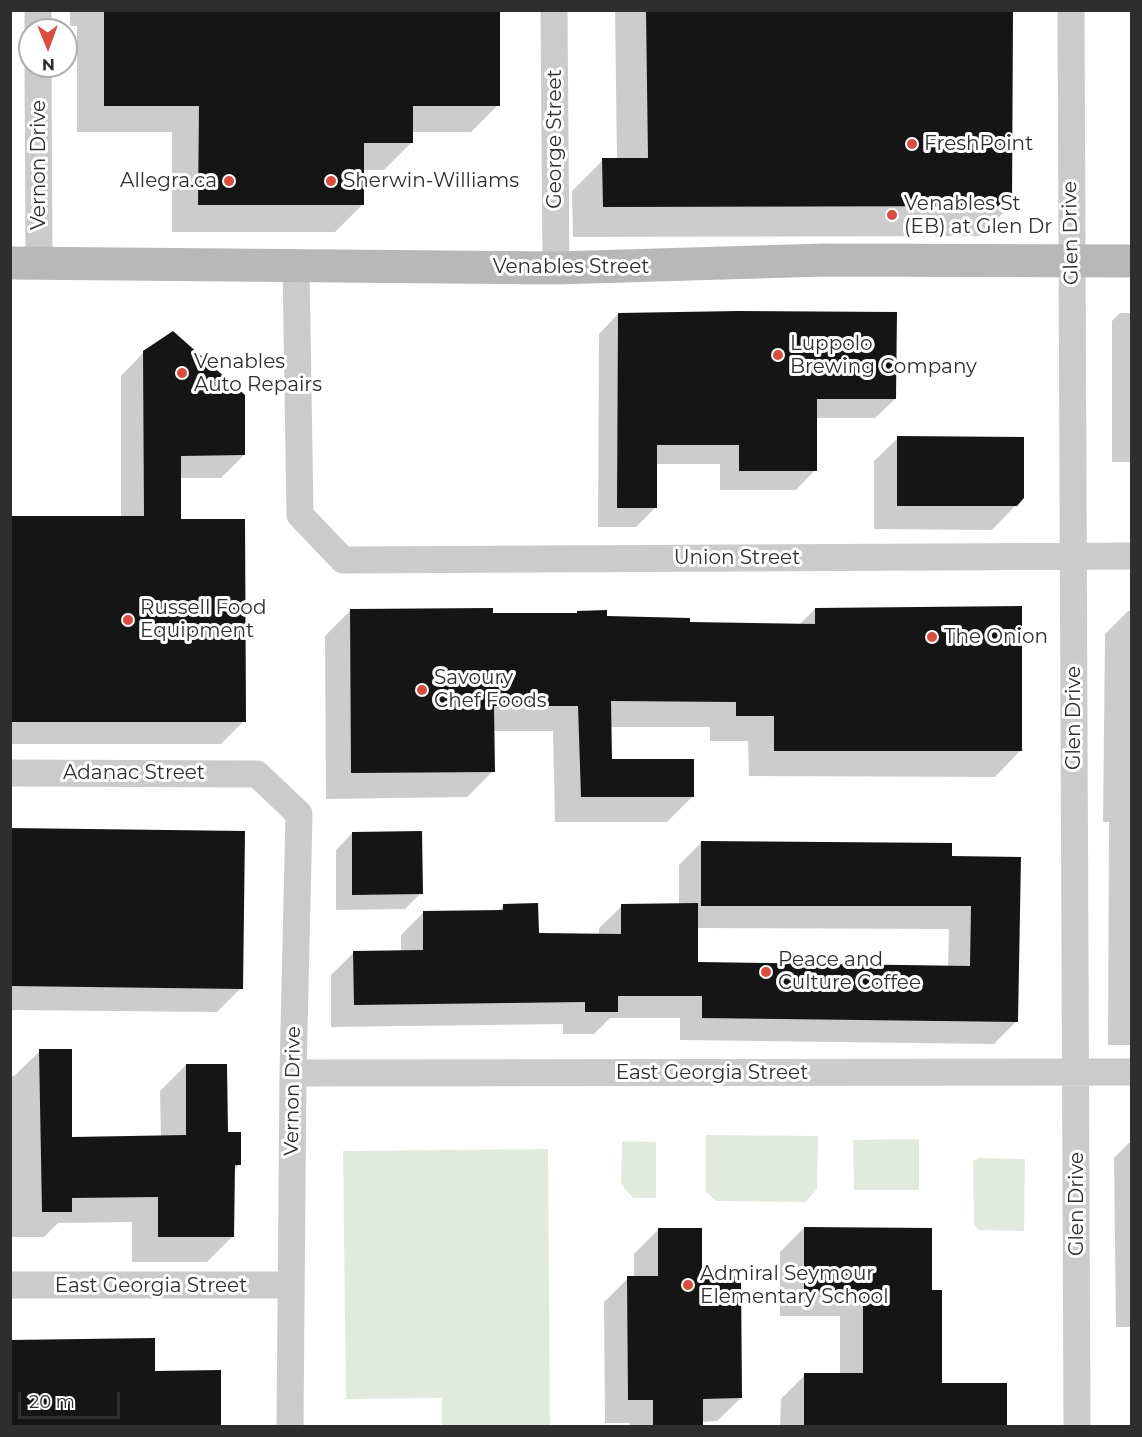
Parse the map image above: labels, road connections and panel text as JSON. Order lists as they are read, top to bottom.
{
  "streets": {
    "main road": ["Venables Street"],
    "street": [
      "George Street",
      "Vernon Drive",
      "Glen Drive",
      "Union Street",
      "Adanac Street",
      "East Georgia Street"
    ]
  },
  "crossings": [
    ["George Street", "Venables Street"],
    ["Vernon Drive", "Venables Street"],
    ["Vernon Drive", "Adanac Street"],
    ["Vernon Drive", "East Georgia Street"],
    ["Glen Drive", "Venables Street"],
    ["Glen Drive", "Union Street"],
    ["Glen Drive", "East Georgia Street"],
    ["Venables Street", "Union Street"]
  ],
  "places": [
    "FreshPoint",
    "Allegra.ca",
    "Sherwin-Williams",
    "Venables St (EB) at Glen Dr",
    "Luppolo Brewing Company",
    "Venables Auto Repairs",
    "Russell Food Equipment",
    "The Onion",
    "Savoury Chef Foods",
    "Peace and Culture Coffee",
    "Admiral Seymour Elementary School"
  ],
  "scale_bar": "20 m",
  "north": "bottom"
}
